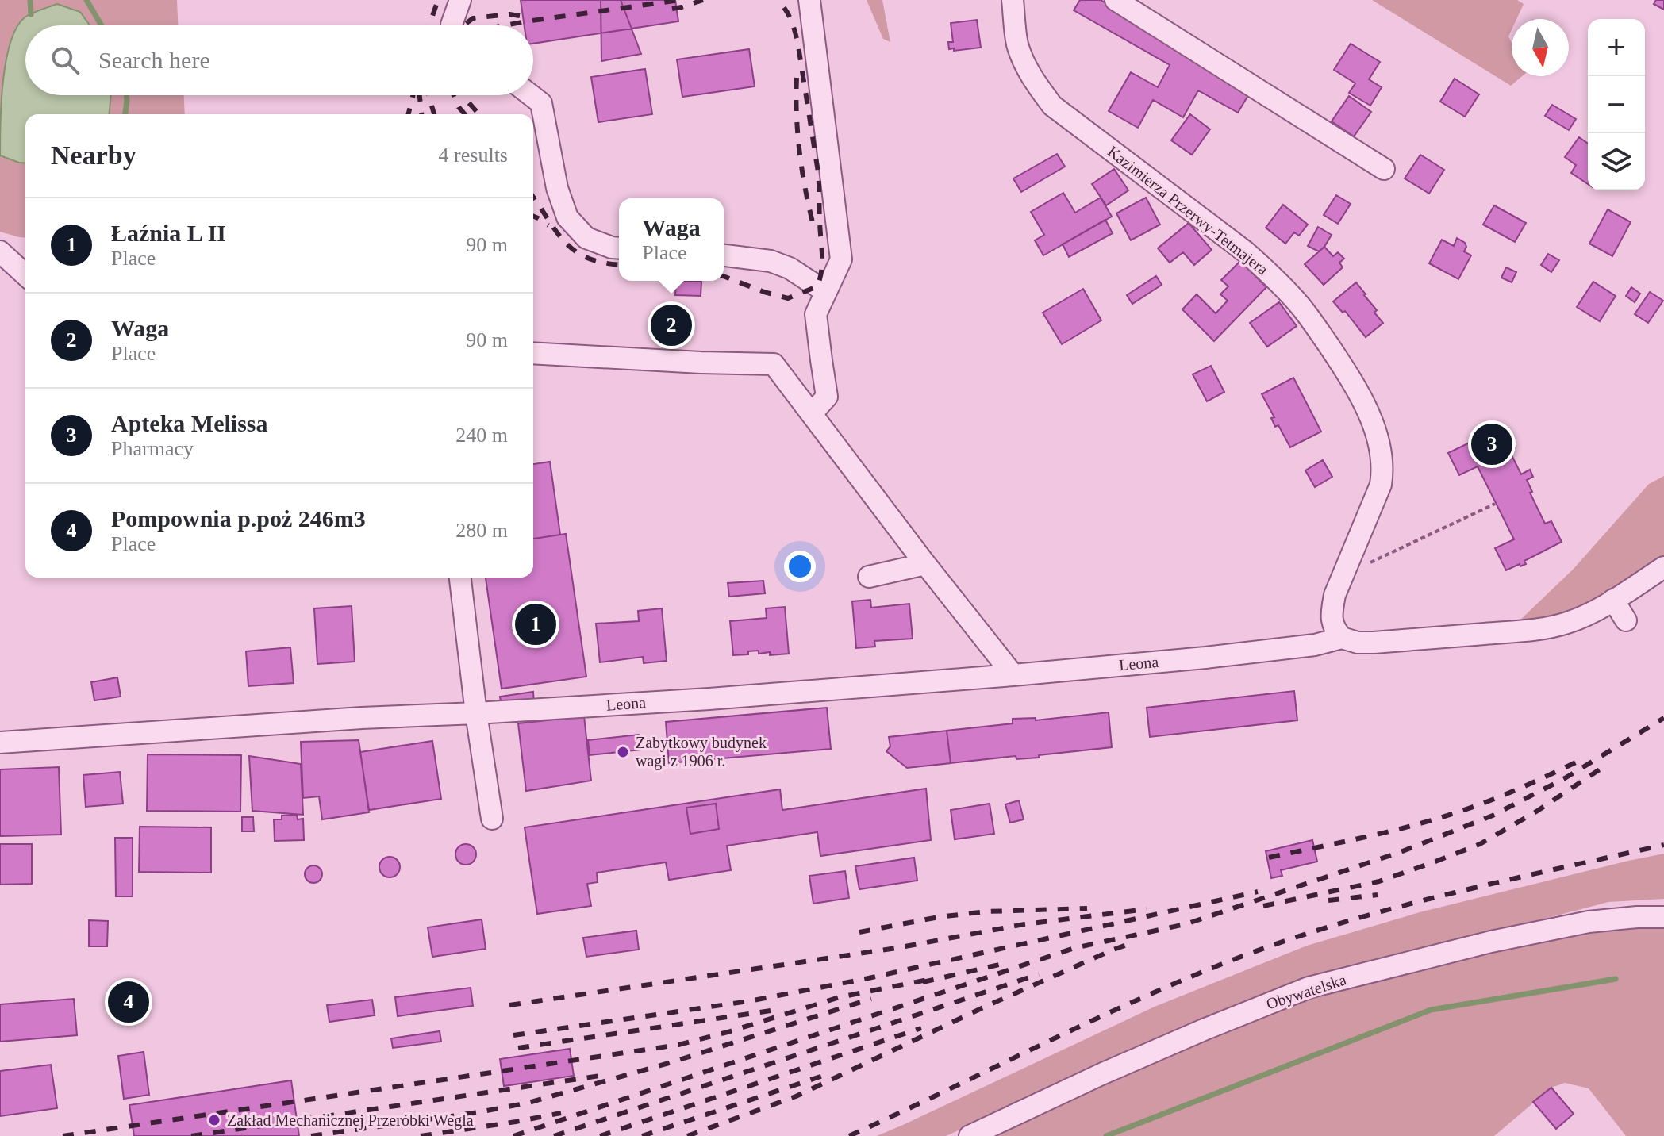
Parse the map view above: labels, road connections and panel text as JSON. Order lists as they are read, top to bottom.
{
  "streets": {
    "street": ["Kazimierza Przerwy-Tetmajera", "Leona", "Obywatelska"]
  },
  "crossings": [
    ["Kazimierza Przerwy-Tetmajera", "Leona"]
  ],
  "places": ["Zabytkowy budynek wagi z 1906 r.", "Zakład Mechanicznej Przeróbki Wegla"],
  "north": "bottom",
  "page": {
    "map_buttons": ["+", "−"],
    "search": "Search here",
    "heading": ["Nearby", "4 results"],
    "list": [
      {
        "mark": "1",
        "name": "Łaźnia L II",
        "note": "Place",
        "value": "90 m"
      },
      {
        "mark": "2",
        "name": "Waga",
        "note": "Place",
        "value": "90 m"
      },
      {
        "mark": "3",
        "name": "Apteka Melissa",
        "note": "Pharmacy",
        "value": "240 m"
      },
      {
        "mark": "4",
        "name": "Pompownia p.poż 246m3",
        "note": "Place",
        "value": "280 m"
      }
    ],
    "popup": ["Waga", "Place"],
    "pins": [
      "2",
      "3",
      "1",
      "4"
    ]
  }
}
